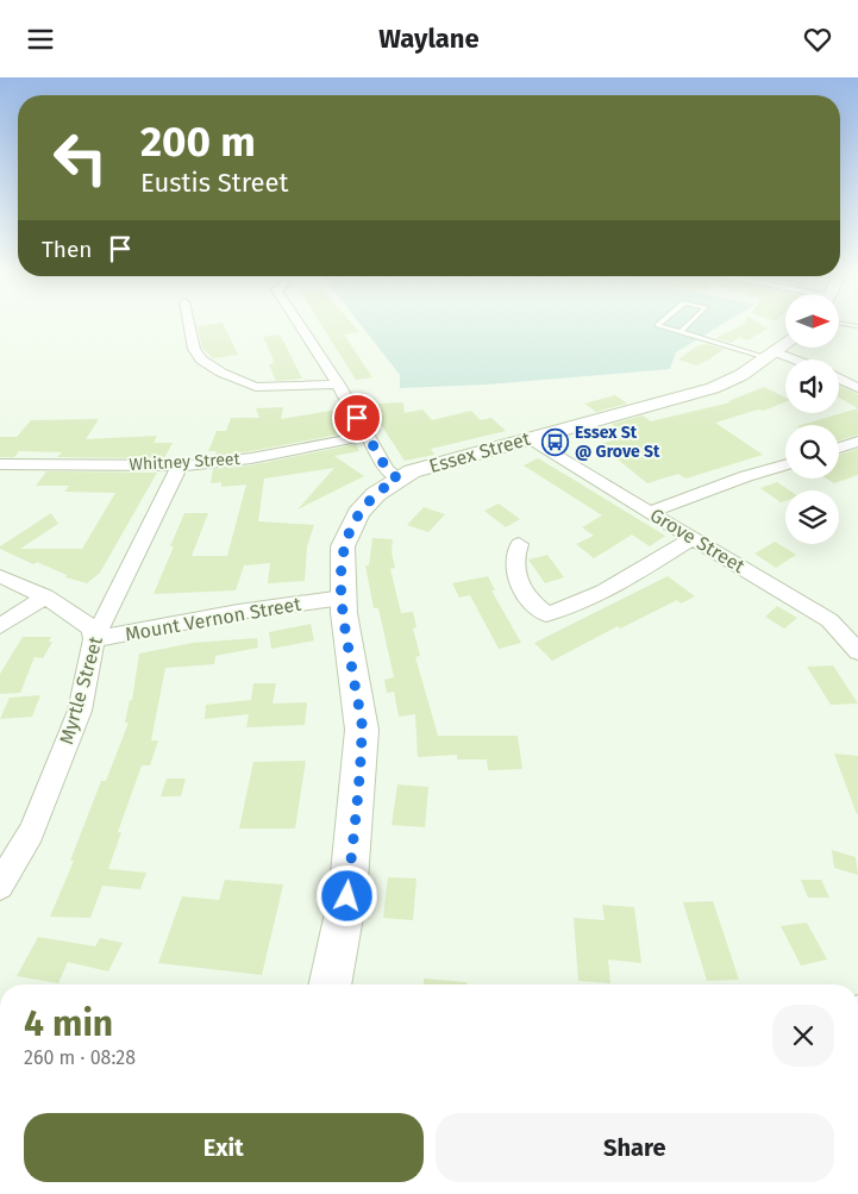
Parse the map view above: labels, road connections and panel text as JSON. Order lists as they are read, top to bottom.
{
  "streets": {
    "main road": ["Essex Street"],
    "street": [
      "Whitney Street",
      "Grove Street",
      "Mount Vernon Street",
      "Myrtle Street"
    ]
  },
  "crossings": [
    ["Essex Street", "Grove Street"],
    ["Essex Street", "Mount Vernon Street"],
    ["Whitney Street", "Myrtle Street"],
    ["Mount Vernon Street", "Myrtle Street"]
  ],
  "places": {
    "bus stop": ["Essex St @ Grove St"]
  },
  "north": "right",
  "page": {
    "header": "Waylane",
    "turn": ["200 m", "Eustis Street"],
    "then": "Then",
    "heading": ["4 min", "260 m · 08:28"],
    "buttons": ["Exit", "Share"]
  }
}
